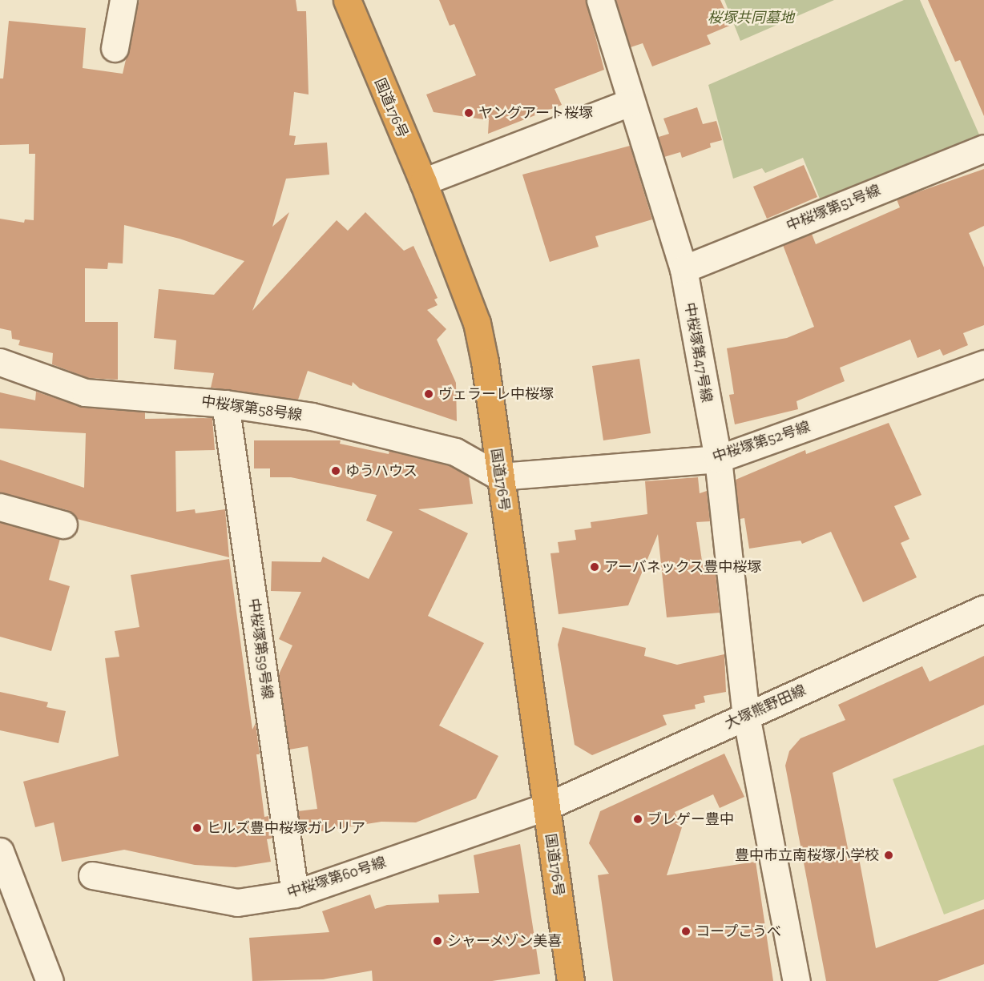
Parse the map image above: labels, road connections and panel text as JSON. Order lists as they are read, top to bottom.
{
  "streets": {
    "highway": ["国道176号"],
    "street": [
      "中桜塚第51号線",
      "中桜塚第47号線",
      "中桜塚第58号線",
      "中桜塚第52号線",
      "中桜塚第59号線",
      "大塚熊野田線",
      "中桜塚第60号線"
    ]
  },
  "crossings": [
    ["国道176号", "中桜塚第58号線"],
    ["国道176号", "中桜塚第52号線"],
    ["国道176号", "大塚熊野田線"],
    ["国道176号", "中桜塚第60号線"],
    ["中桜塚第51号線", "中桜塚第47号線"],
    ["中桜塚第47号線", "中桜塚第52号線"],
    ["中桜塚第47号線", "大塚熊野田線"],
    ["中桜塚第58号線", "中桜塚第52号線"],
    ["中桜塚第58号線", "中桜塚第59号線"],
    ["中桜塚第59号線", "中桜塚第60号線"],
    ["大塚熊野田線", "中桜塚第60号線"]
  ],
  "parks": ["桜塚共同墓地"],
  "places": [
    "ヤングアート桜塚",
    "ヴェラーレ中桜塚",
    "ゆうハウス",
    "アーバネックス豊中桜塚",
    "ブレゲー豊中",
    "ヒルズ豊中桜塚ガレリア",
    "豊中市立南桜塚小学校",
    "コープこうべ",
    "シャーメゾン美喜"
  ]
}
